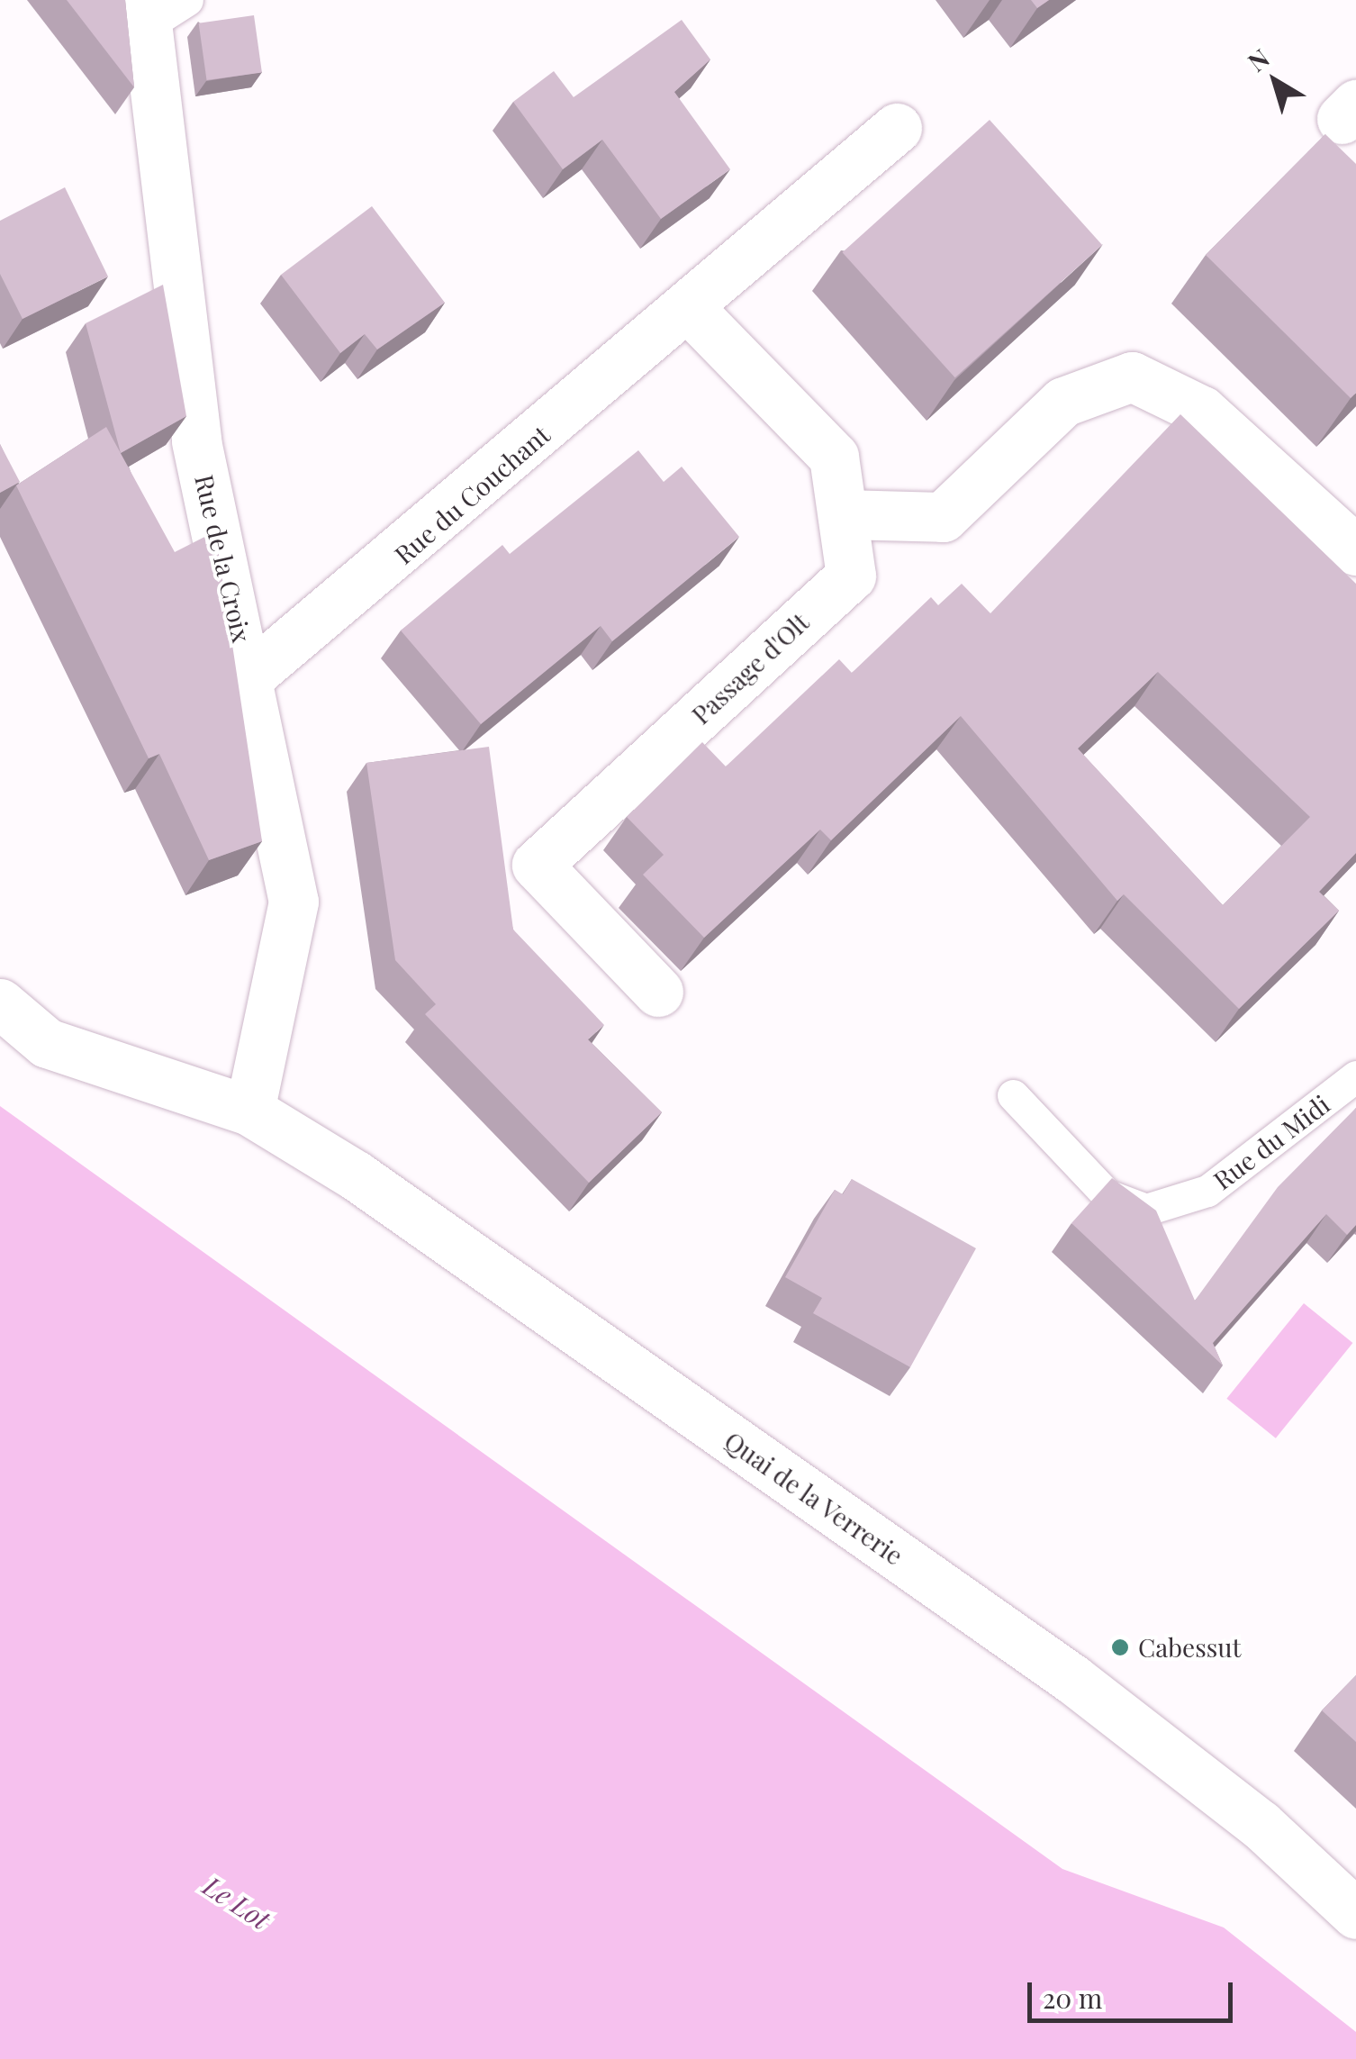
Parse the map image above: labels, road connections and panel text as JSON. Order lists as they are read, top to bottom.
{
  "streets": {
    "street": [
      "Rue du Couchant",
      "Rue de la Croix",
      "Passage d'Olt",
      "Quai de la Verrerie"
    ],
    "lane": ["Rue du Midi"]
  },
  "crossings": [
    ["Rue du Couchant", "Rue de la Croix"],
    ["Rue de la Croix", "Quai de la Verrerie"]
  ],
  "water": ["Le Lot"],
  "places": ["Cabessut"],
  "scale_bar": "20 m",
  "north": "top left"
}
